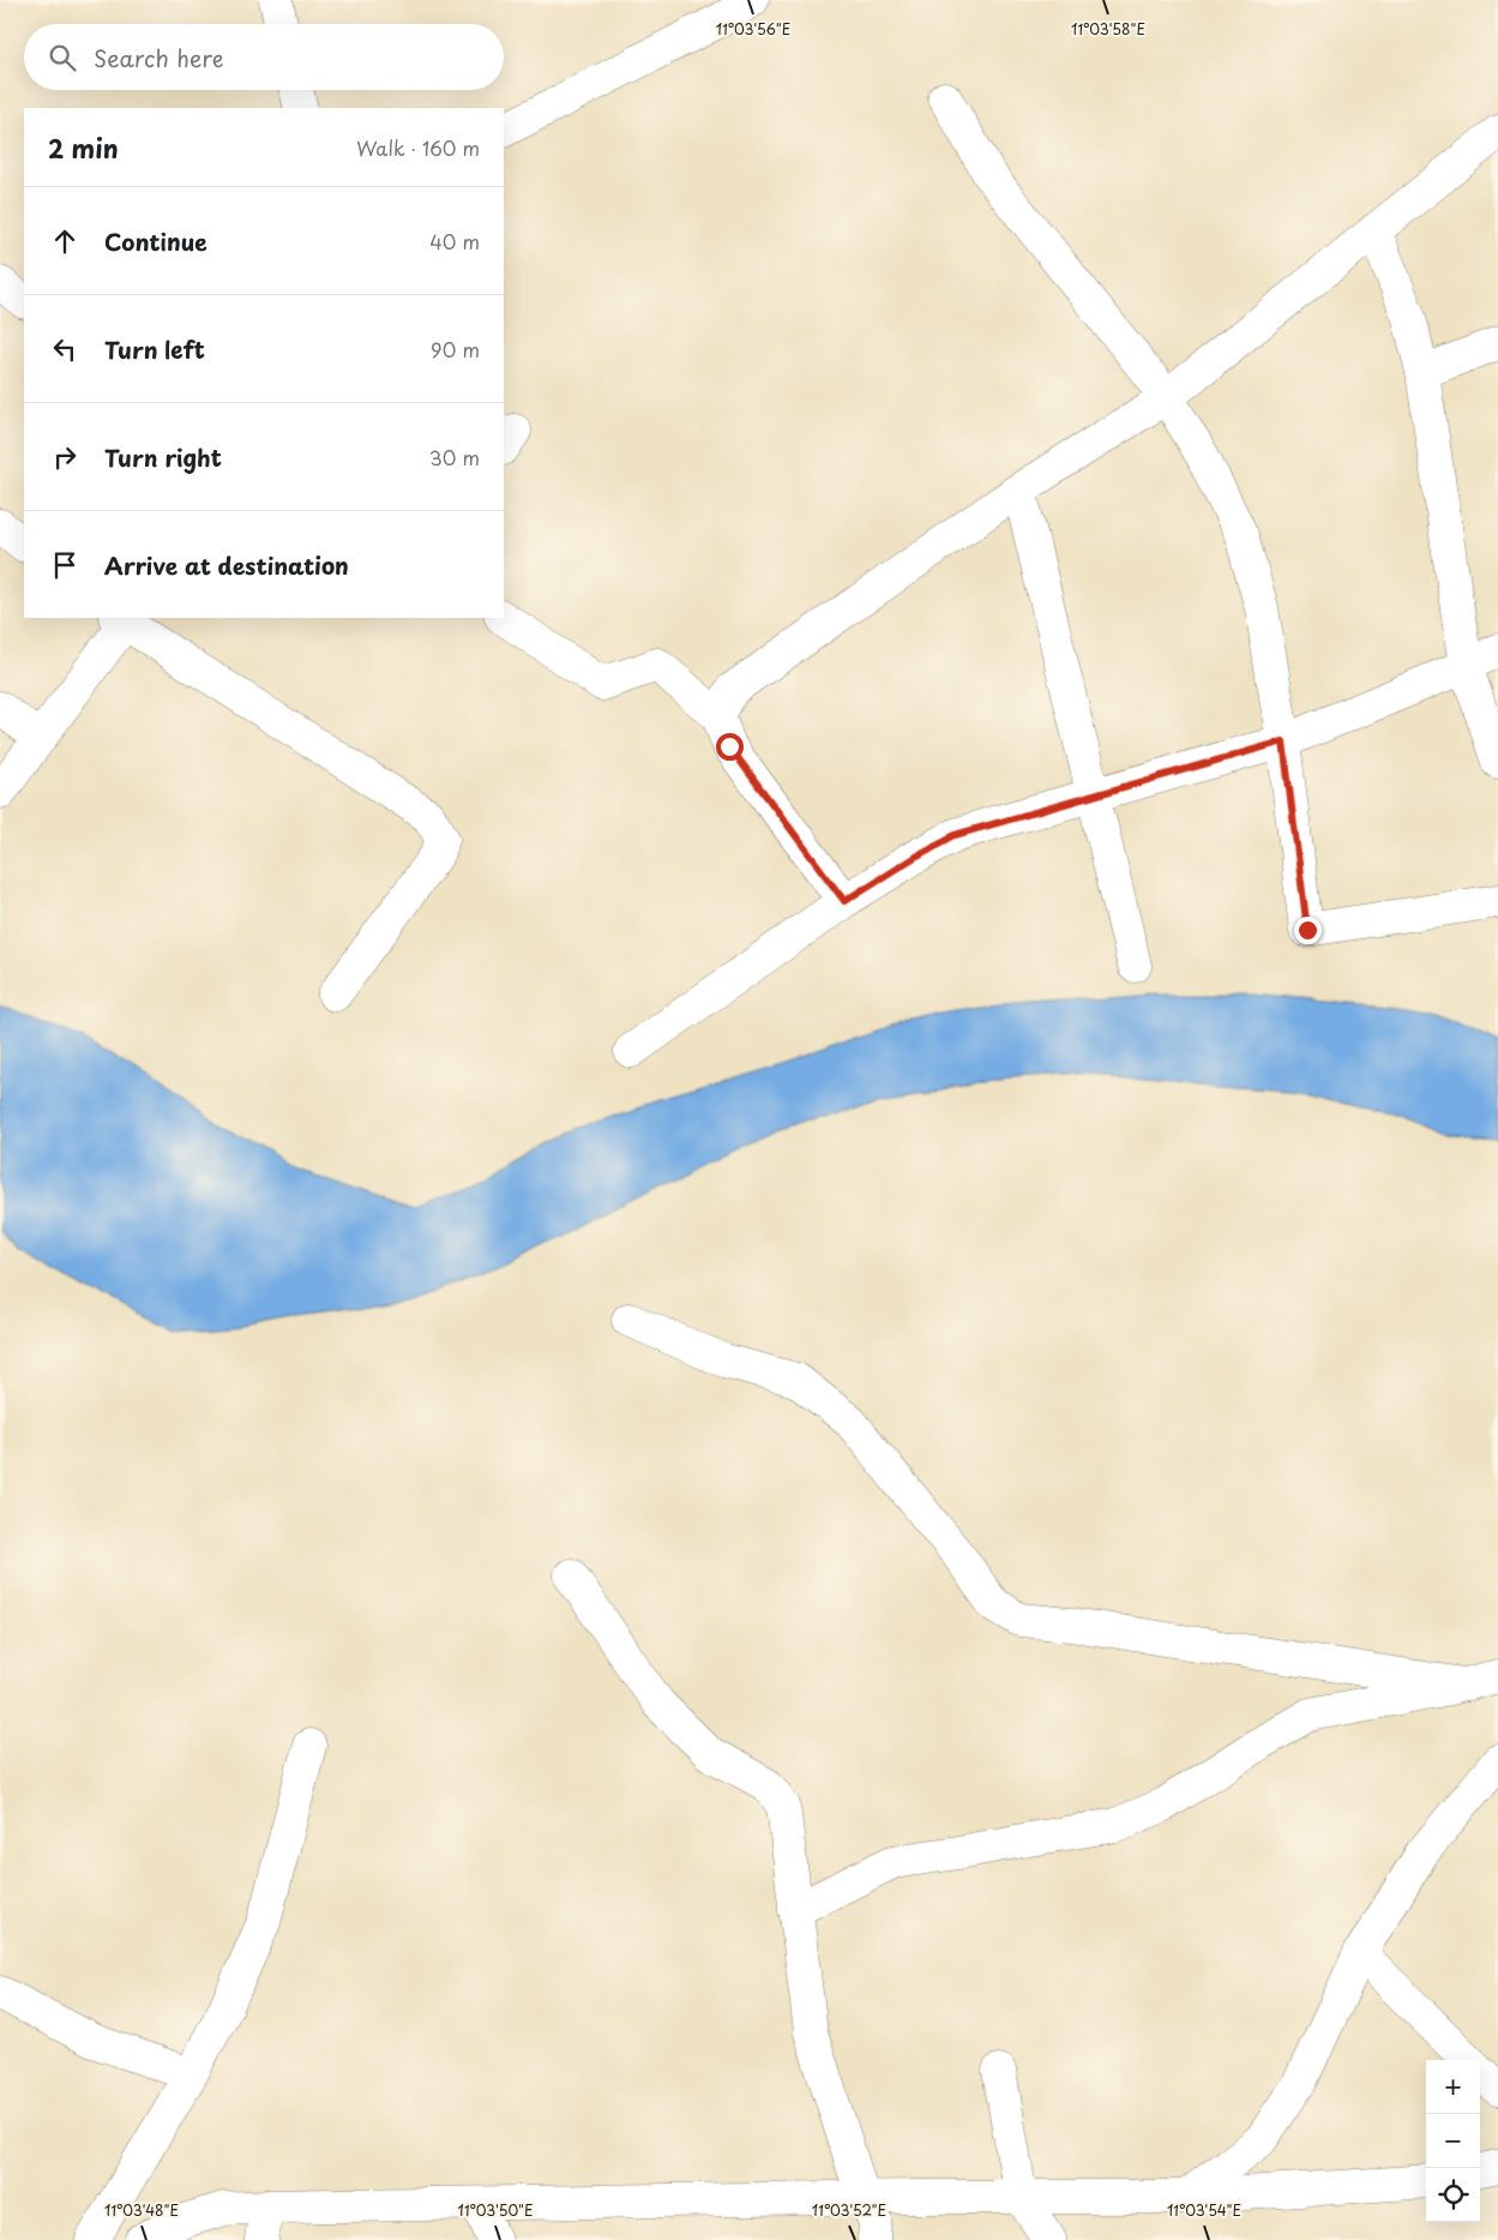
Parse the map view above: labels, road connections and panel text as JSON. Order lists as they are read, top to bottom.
{
  "page": {
    "search": "Search here",
    "heading": ["2 min", "Walk · 160 m"],
    "list": [
      ["Continue", "40 m"],
      ["Turn left", "90 m"],
      ["Turn right", "30 m"],
      "Arrive at destination"
    ],
    "map_buttons": ["+", "−"]
  },
  "coordinates": [
    "11°03'56\"E",
    "11°03'58\"E",
    "11°03'48\"E",
    "11°03'50\"E",
    "11°03'52\"E",
    "11°03'54\"E"
  ]
}
